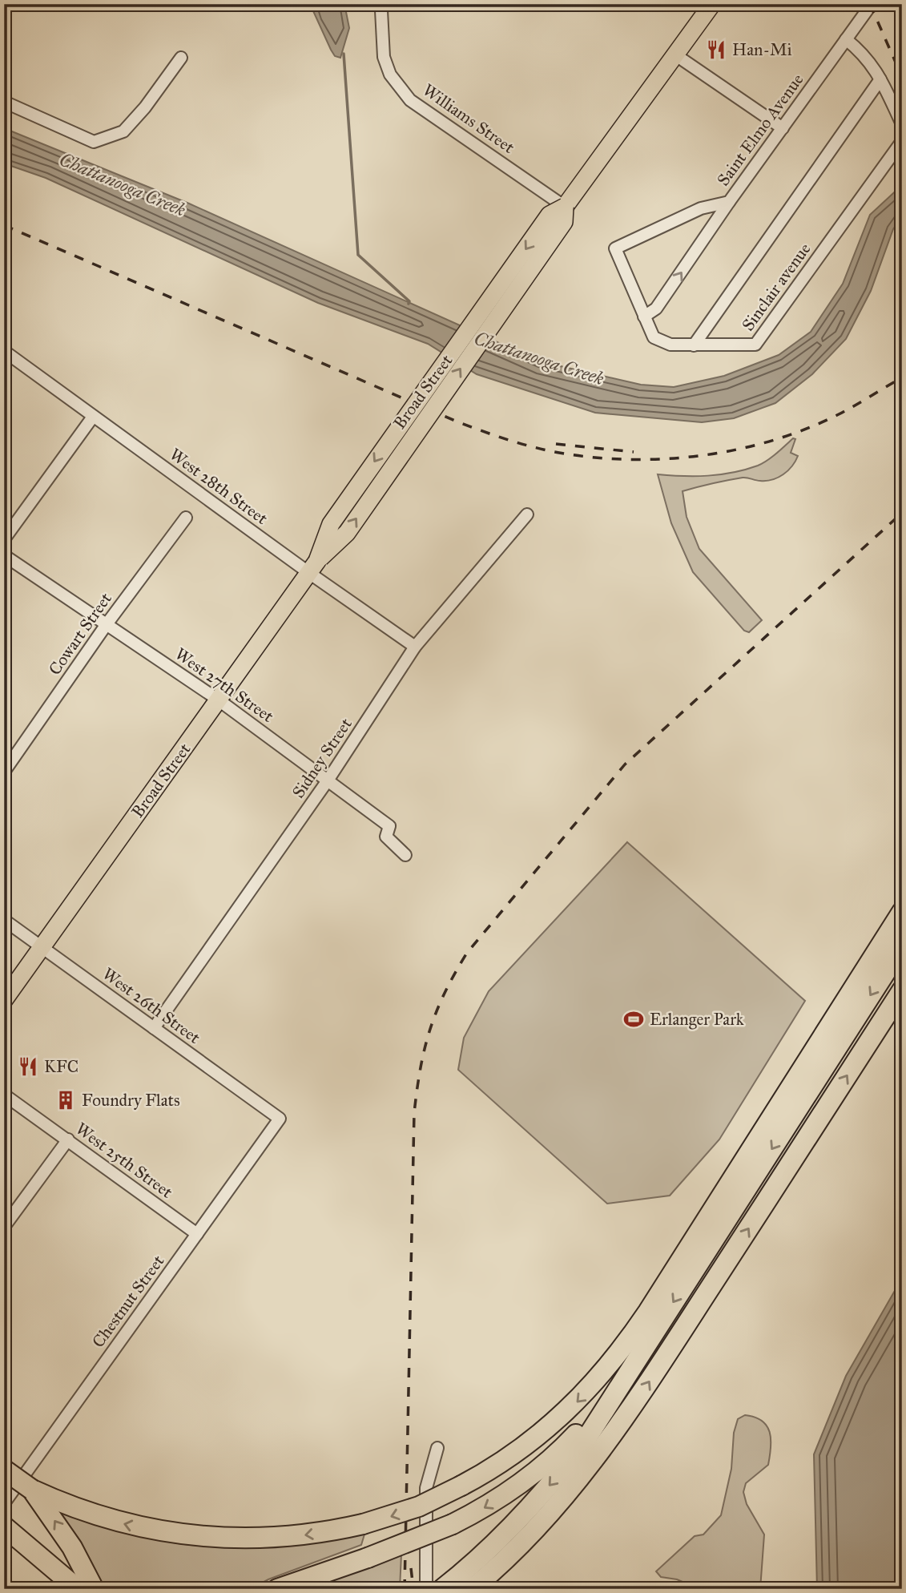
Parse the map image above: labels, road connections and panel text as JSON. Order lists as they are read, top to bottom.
{
  "streets": {
    "main road": ["Broad Street"],
    "street": [
      "Williams Street",
      "Saint Elmo Avenue",
      "Sinclair avenue",
      "West 28th Street",
      "Cowart Street",
      "West 27th Street",
      "Sidney Street",
      "West 26th Street",
      "West 25th Street",
      "Chestnut Street"
    ]
  },
  "crossings": [
    ["Williams Street", "Broad Street"],
    ["Saint Elmo Avenue", "Sinclair avenue"],
    ["Broad Street", "West 28th Street"],
    ["Broad Street", "West 27th Street"],
    ["Broad Street", "West 26th Street"],
    ["West 28th Street", "Sidney Street"],
    ["Cowart Street", "West 27th Street"],
    ["West 27th Street", "Sidney Street"],
    ["Sidney Street", "West 26th Street"],
    ["West 26th Street", "Chestnut Street"],
    ["West 25th Street", "Chestnut Street"]
  ],
  "water": ["Chattanooga Creek"],
  "places": {
    "restaurant": ["Han-Mi", "KFC"],
    "sports": ["Erlanger Park"],
    "building": ["Foundry Flats"]
  }
}
